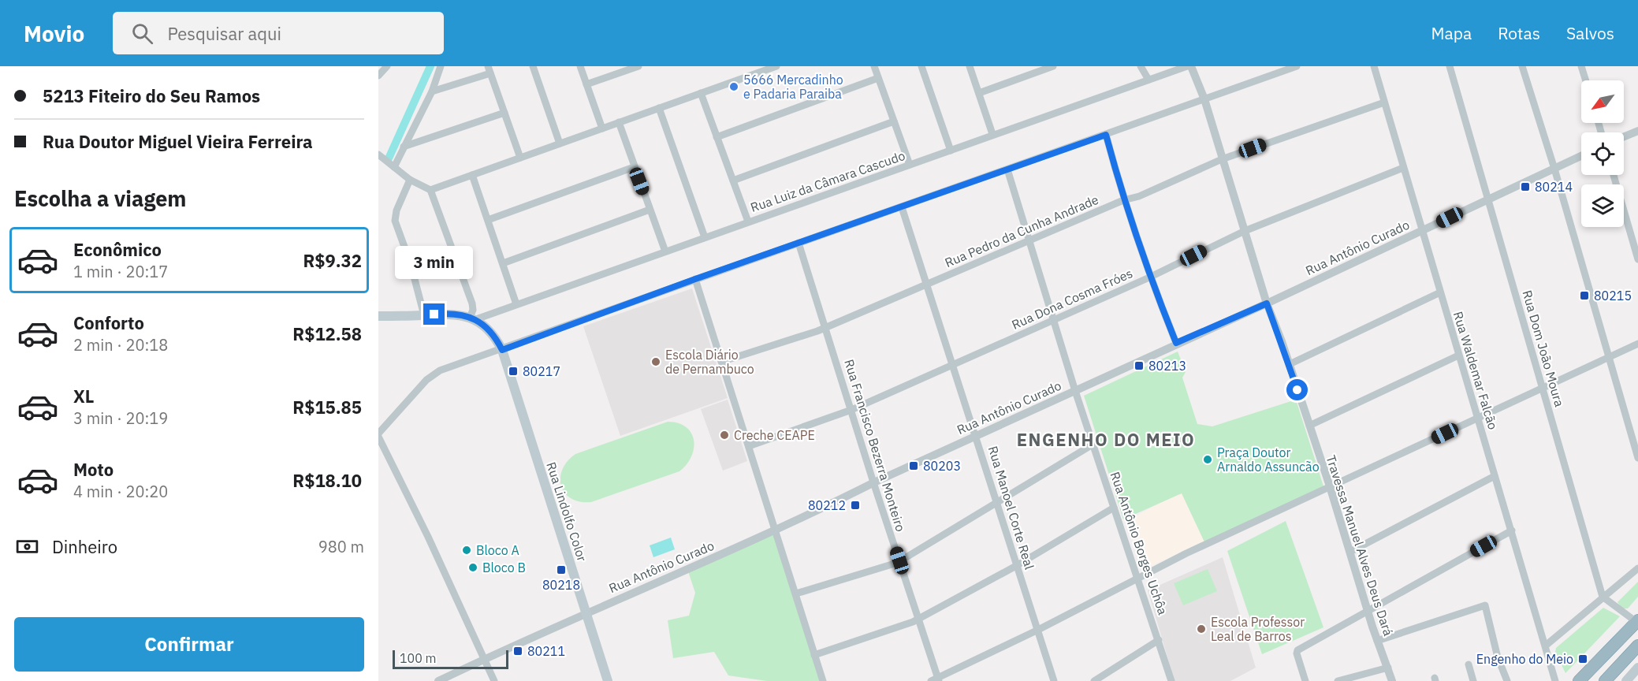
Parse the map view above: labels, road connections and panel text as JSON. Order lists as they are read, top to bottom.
{
  "streets": {
    "main road": ["Rua Lindolfo Color"],
    "street": [
      "Rua Luiz da Câmara Cascudo",
      "Rua Pedro da Cunha Andrade",
      "Rua Antônio Curado",
      "Rua Dona Cosma Fróes",
      "Rua Dom João Moura",
      "Rua Waldemar Falcão",
      "Rua Francisco Bezerra Monteiro",
      "Rua Manoel Corte Real",
      "Rua Antônio Borges Uchôa",
      "Travessa Manuel Alves Deus Dará"
    ]
  },
  "crossings": [
    ["Rua Luiz da Câmara Cascudo", "Rua Lindolfo Color"],
    ["Rua Pedro da Cunha Andrade", "Rua Waldemar Falcão"],
    ["Rua Pedro da Cunha Andrade", "Rua Francisco Bezerra Monteiro"],
    ["Rua Pedro da Cunha Andrade", "Rua Manoel Corte Real"],
    ["Rua Pedro da Cunha Andrade", "Rua Antônio Borges Uchôa"],
    ["Rua Pedro da Cunha Andrade", "Travessa Manuel Alves Deus Dará"],
    ["Rua Antônio Curado", "Rua Dom João Moura"],
    ["Rua Antônio Curado", "Rua Waldemar Falcão"],
    ["Rua Antônio Curado", "Rua Francisco Bezerra Monteiro"],
    ["Rua Antônio Curado", "Rua Manoel Corte Real"],
    ["Rua Antônio Curado", "Rua Lindolfo Color"],
    ["Rua Antônio Curado", "Rua Antônio Borges Uchôa"],
    ["Rua Antônio Curado", "Travessa Manuel Alves Deus Dará"],
    ["Rua Dona Cosma Fróes", "Rua Waldemar Falcão"],
    ["Rua Dona Cosma Fróes", "Rua Francisco Bezerra Monteiro"],
    ["Rua Dona Cosma Fróes", "Rua Manoel Corte Real"],
    ["Rua Dona Cosma Fróes", "Rua Antônio Borges Uchôa"],
    ["Rua Dona Cosma Fróes", "Travessa Manuel Alves Deus Dará"]
  ],
  "districts": ["ENGENHO DO MEIO"],
  "places": {
    "other": [
      "5666 Mercadinho e Padaria Paraiba",
      "Escola Diário de Pernambuco",
      "Creche CEAPE",
      "Praça Doutor Arnaldo Assuncão",
      "Bloco A",
      "Bloco B",
      "Escola Professor Leal de Barros"
    ],
    "transit": [
      "80214",
      "80215",
      "80213",
      "80217",
      "80203",
      "80212",
      "80218",
      "80211",
      "Engenho do Meio"
    ]
  },
  "scale_bar": "100 m",
  "north": "bottom left",
  "page": {
    "header": "Movio",
    "search": "Pesquisar aqui",
    "nav": ["Mapa", "Rotas", "Salvos"],
    "banner": ["5213 Fiteiro do Seu Ramos", "Rua Doutor Miguel Vieira Ferreira"],
    "heading": "Escolha a viagem",
    "list": [
      {
        "name": "Econômico",
        "note": "1 min · 20:17",
        "value": "R$9.32"
      },
      {
        "name": "Conforto",
        "note": "2 min · 20:18",
        "value": "R$12.58"
      },
      {
        "name": "XL",
        "note": "3 min · 20:19",
        "value": "R$15.85"
      },
      {
        "name": "Moto",
        "note": "4 min · 20:20",
        "value": "R$18.10"
      }
    ],
    "bubble": "3 min",
    "pay": ["Dinheiro", "980 m"],
    "buttons": "Confirmar",
    "scale": "100 m"
  }
}
